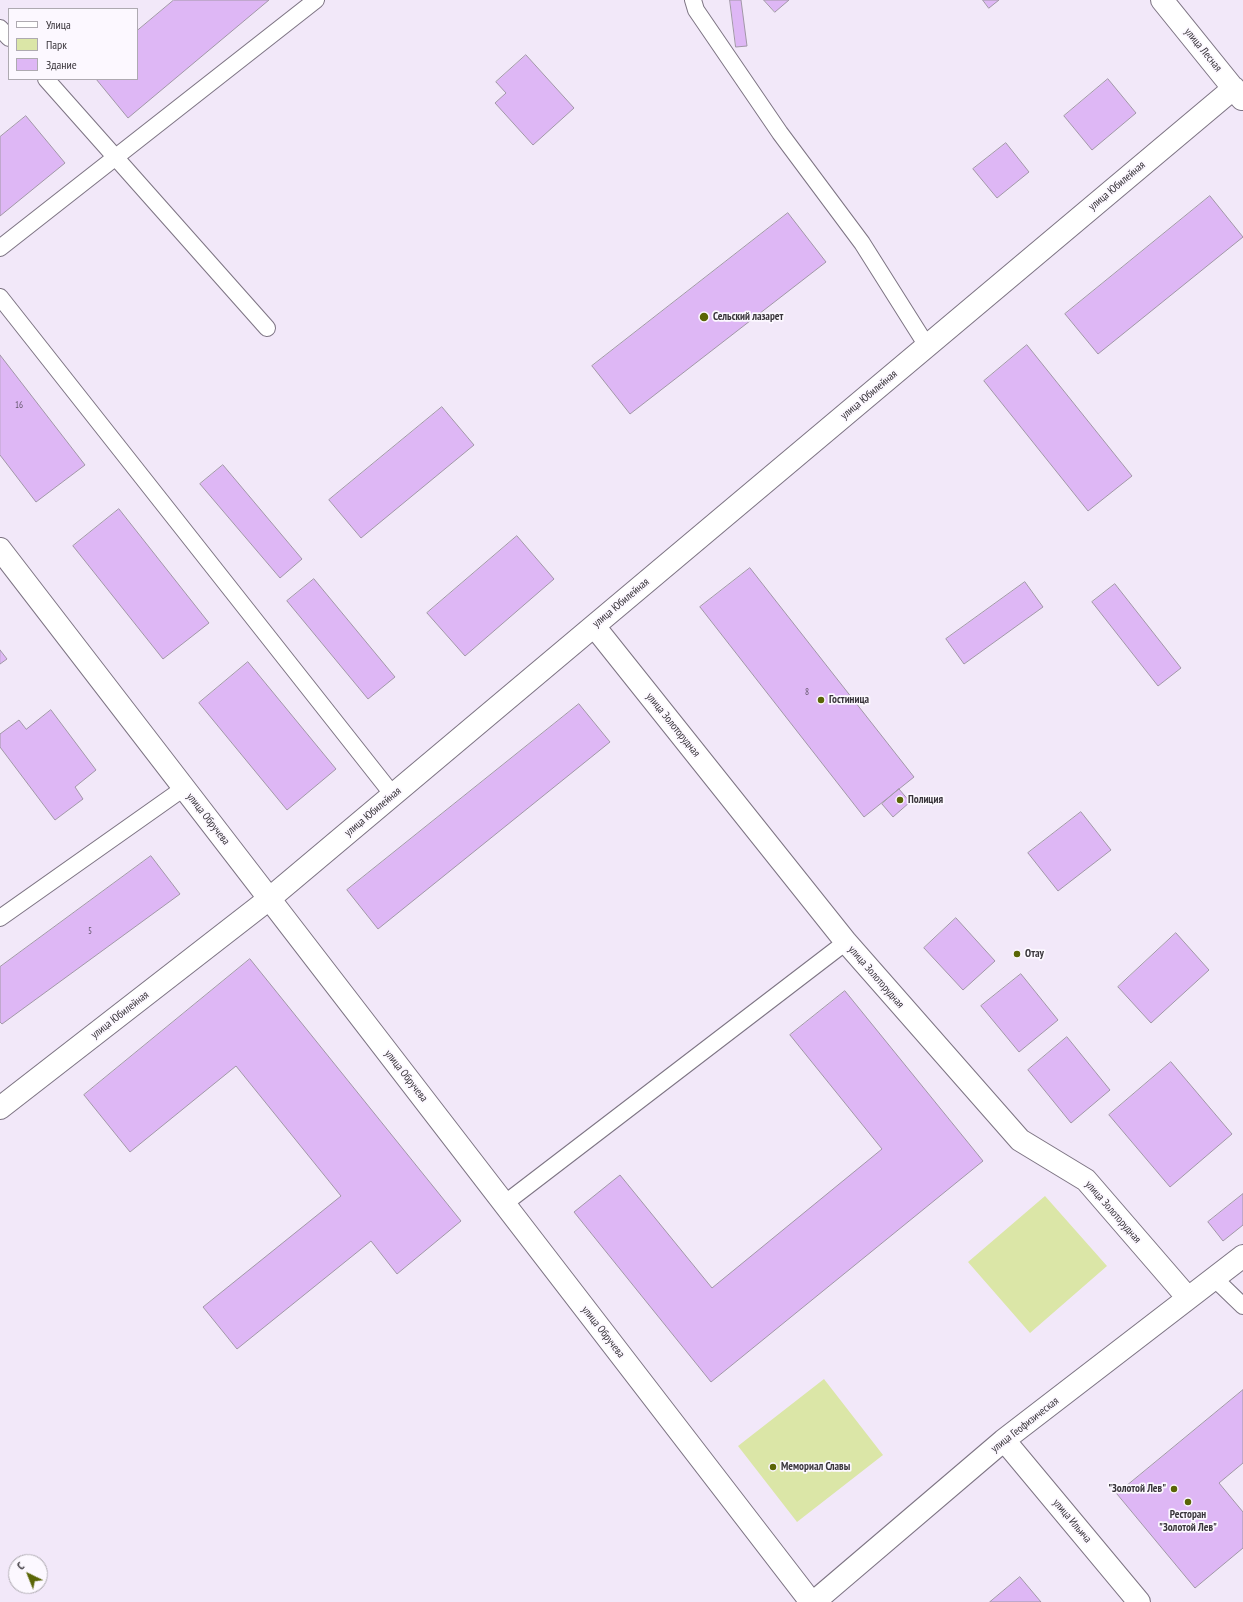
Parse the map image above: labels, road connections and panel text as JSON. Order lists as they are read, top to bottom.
{
  "streets": {
    "street": [
      "улица Лесная",
      "улица Юбилейная",
      "улица Золоторудная",
      "улица Обручева",
      "улица Геофизическая",
      "улица Ильича"
    ]
  },
  "crossings": [
    ["улица Лесная", "улица Юбилейная"],
    ["улица Юбилейная", "улица Золоторудная"],
    ["улица Юбилейная", "улица Обручева"],
    ["улица Золоторудная", "улица Геофизическая"],
    ["улица Обручева", "улица Геофизическая"],
    ["улица Геофизическая", "улица Ильича"]
  ],
  "places": [
    "Сельский лазарет",
    "Гостиница",
    "Полиция",
    "Отау",
    "Мемориал Славы",
    "\"Золотой Лев\"",
    "Ресторан \"Золотой Лев\""
  ],
  "house_numbers": ["16", "8", "5"],
  "legend": ["Улица", "Парк", "Здание"],
  "north": "top left"
}
